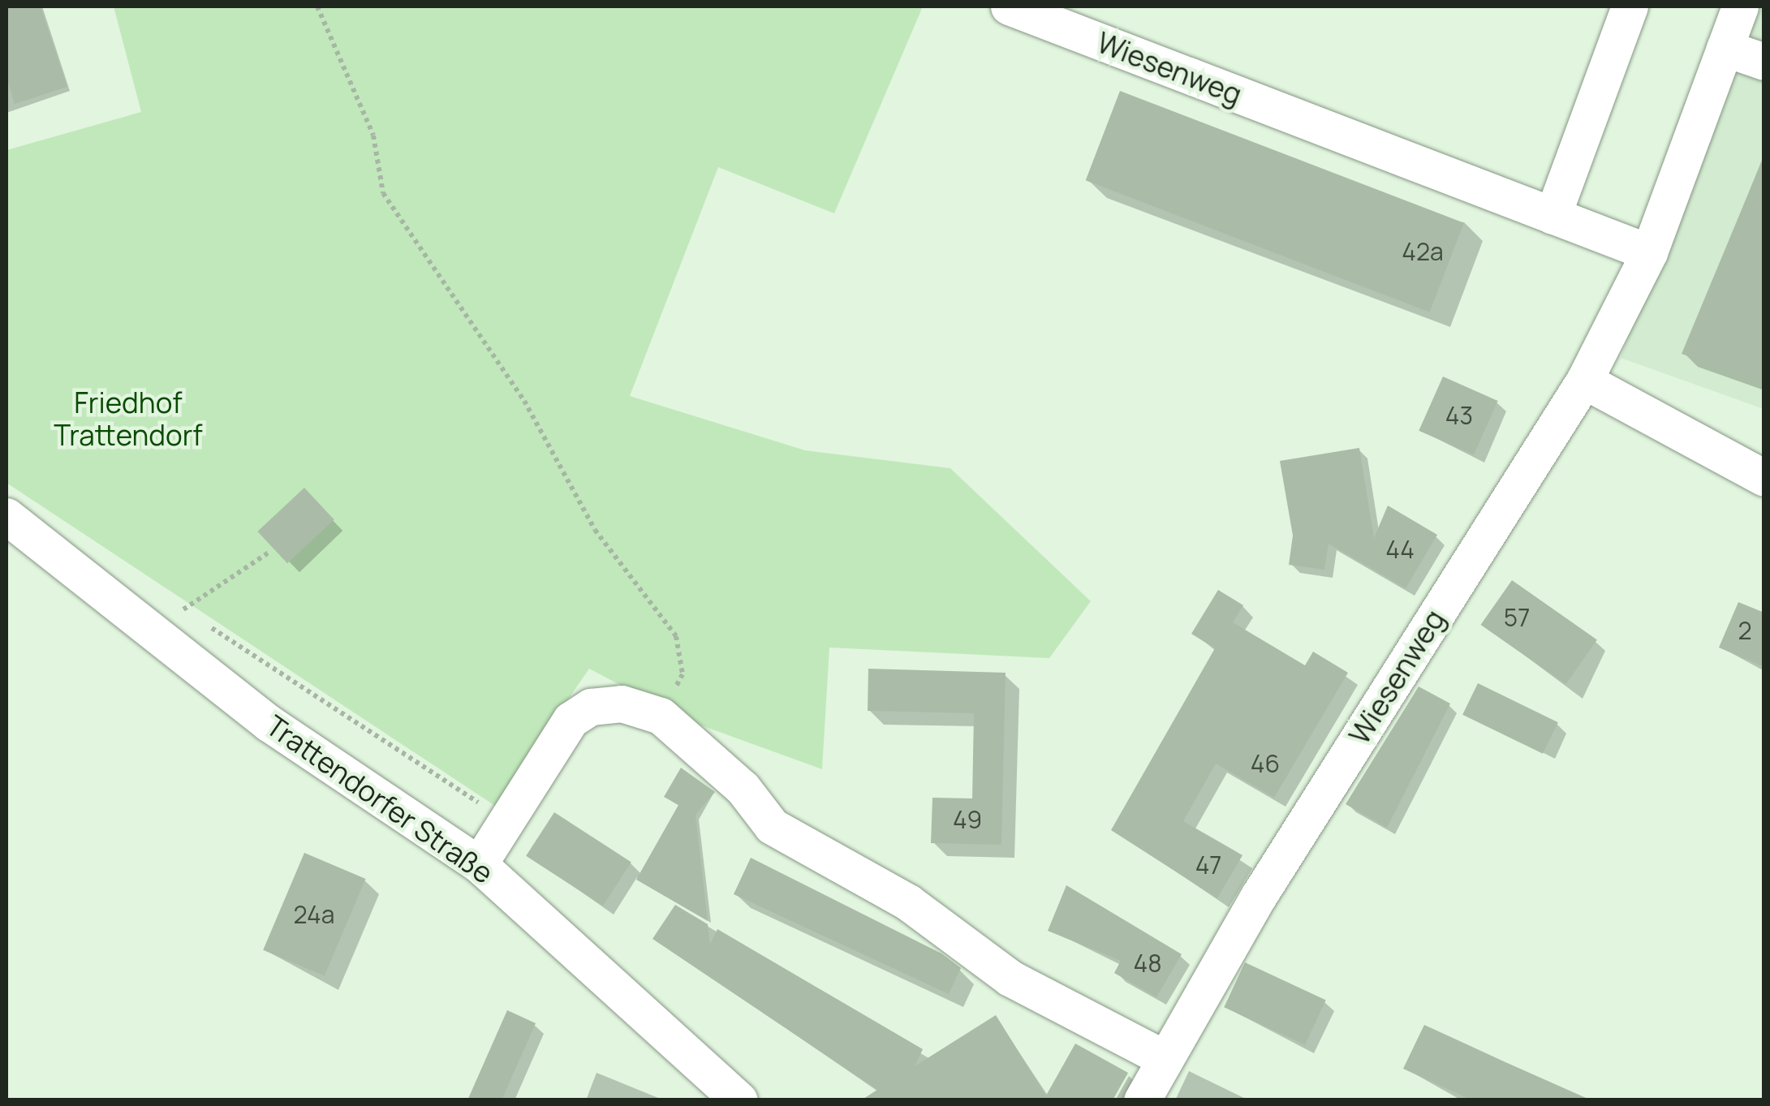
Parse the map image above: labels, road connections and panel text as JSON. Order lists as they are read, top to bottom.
{
  "streets": {
    "street": ["Wiesenweg", "Trattendorfer Straße"]
  },
  "parks": ["Friedhof Trattendorf"],
  "house_numbers": [
    "42a",
    "43",
    "44",
    "57",
    "2",
    "46",
    "49",
    "47",
    "24a",
    "48"
  ]
}
